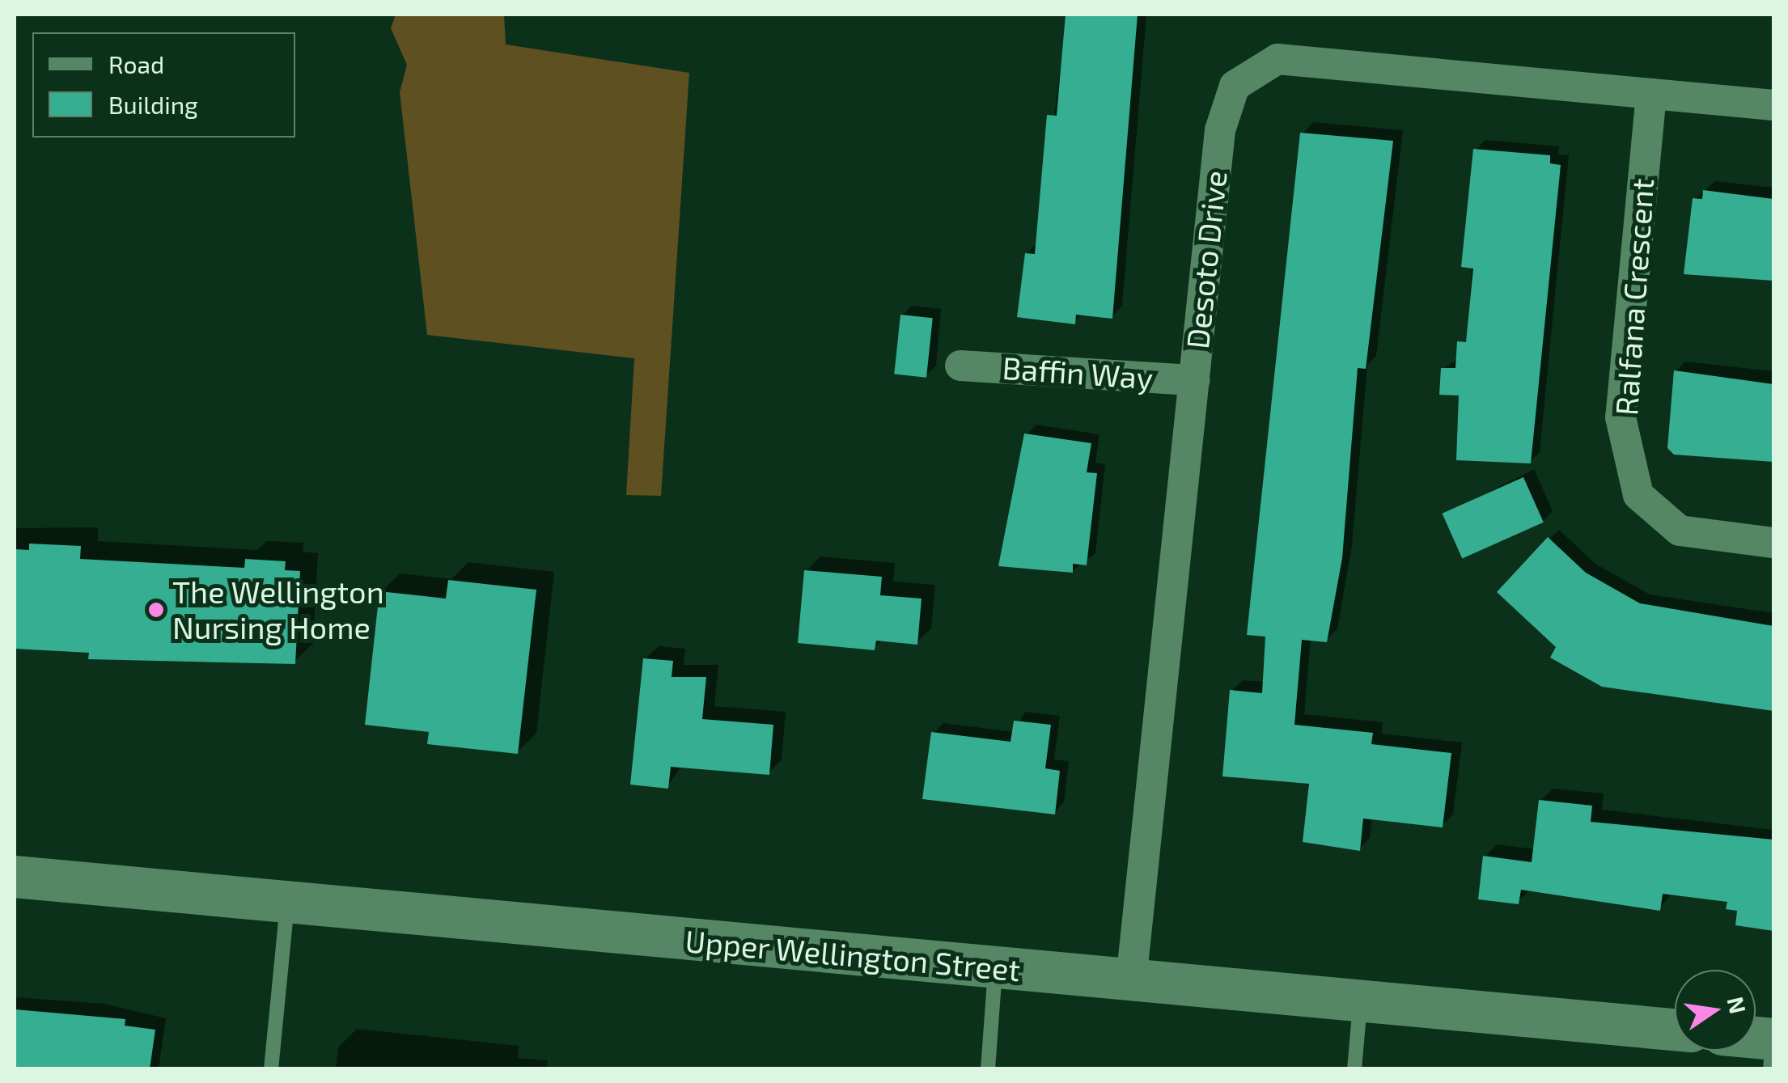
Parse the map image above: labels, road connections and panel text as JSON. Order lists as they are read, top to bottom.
{
  "streets": {
    "main road": ["Upper Wellington Street"],
    "street": ["Desoto Drive", "Ralfana Crescent", "Baffin Way"]
  },
  "crossings": [
    ["Desoto Drive", "Ralfana Crescent"],
    ["Desoto Drive", "Baffin Way"],
    ["Desoto Drive", "Upper Wellington Street"]
  ],
  "places": ["The Wellington Nursing Home"],
  "legend": ["Road", "Building"],
  "north": "right"
}
